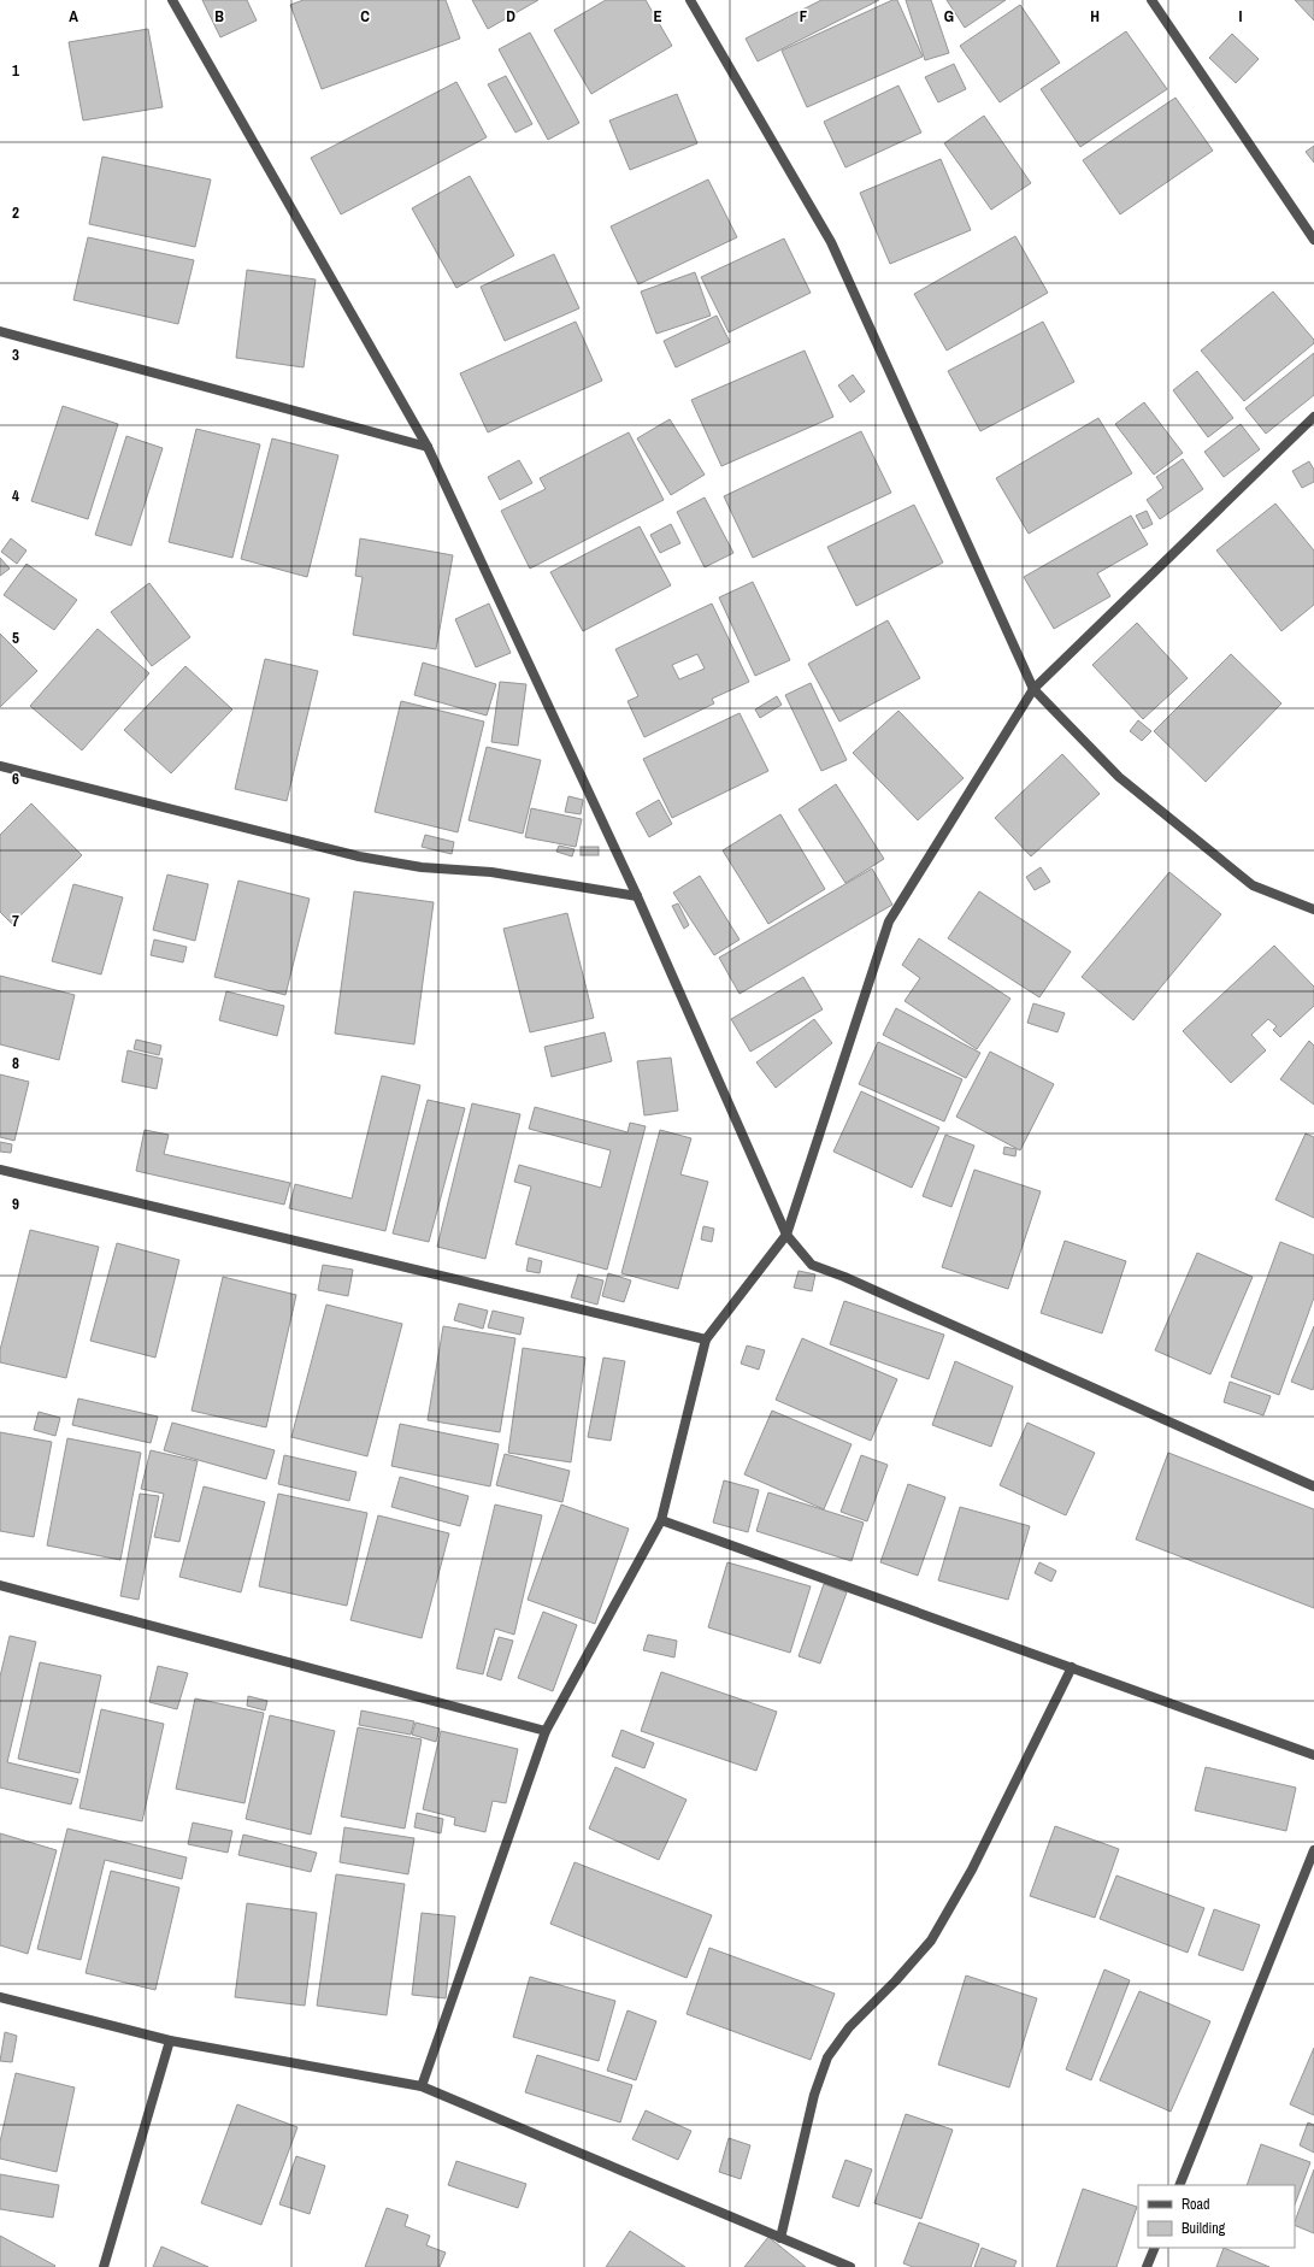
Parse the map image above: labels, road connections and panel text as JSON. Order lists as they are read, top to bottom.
{
  "legend": ["Road", "Building"],
  "grid": {
    "columns": [
      "A",
      "B",
      "C",
      "D",
      "E",
      "F",
      "G",
      "H",
      "I"
    ],
    "rows": [
      "1",
      "2",
      "3",
      "4",
      "5",
      "6",
      "7",
      "8",
      "9"
    ]
  }
}
